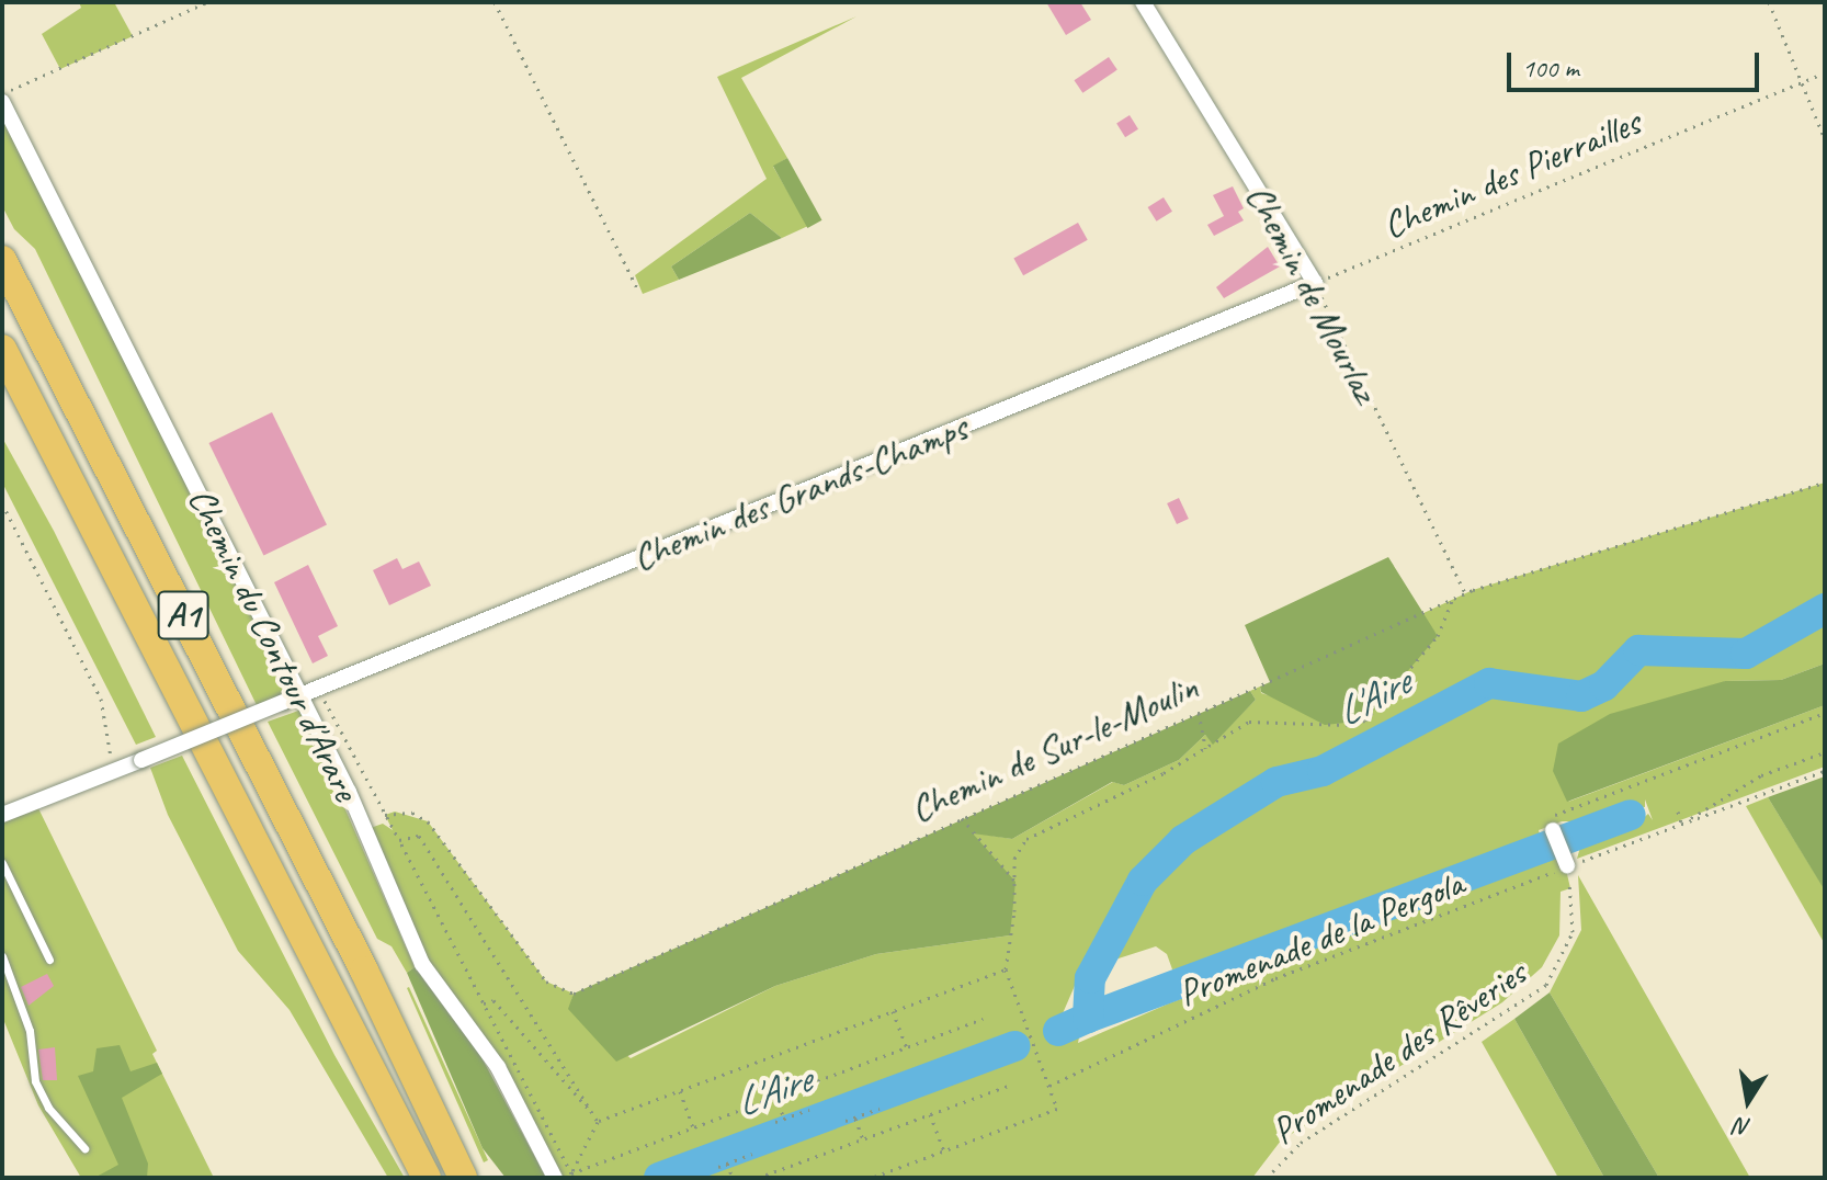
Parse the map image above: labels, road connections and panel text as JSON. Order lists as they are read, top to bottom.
{
  "streets": {
    "highway": ["A1"],
    "street": ["Chemin de Mourlaz", "Chemin des Grands-Champs", "Chemin du Contour d'Arare"],
    "path": [
      "Chemin des Pierrailles",
      "Chemin de Sur-le-Moulin",
      "Promenade de la Pergola",
      "Promenade des Rêveries"
    ]
  },
  "crossings": [
    ["Chemin des Pierrailles", "Chemin de Mourlaz"],
    ["Chemin des Pierrailles", "Chemin des Grands-Champs"],
    ["Chemin de Mourlaz", "Chemin des Grands-Champs"],
    ["Chemin de Mourlaz", "Chemin de Sur-le-Moulin"],
    ["Chemin des Grands-Champs", "Chemin du Contour d'Arare"],
    ["Promenade de la Pergola", "Promenade des Rêveries"]
  ],
  "water": ["L'Aire"],
  "scale_bar": "100 m",
  "north": "bottom"
}
